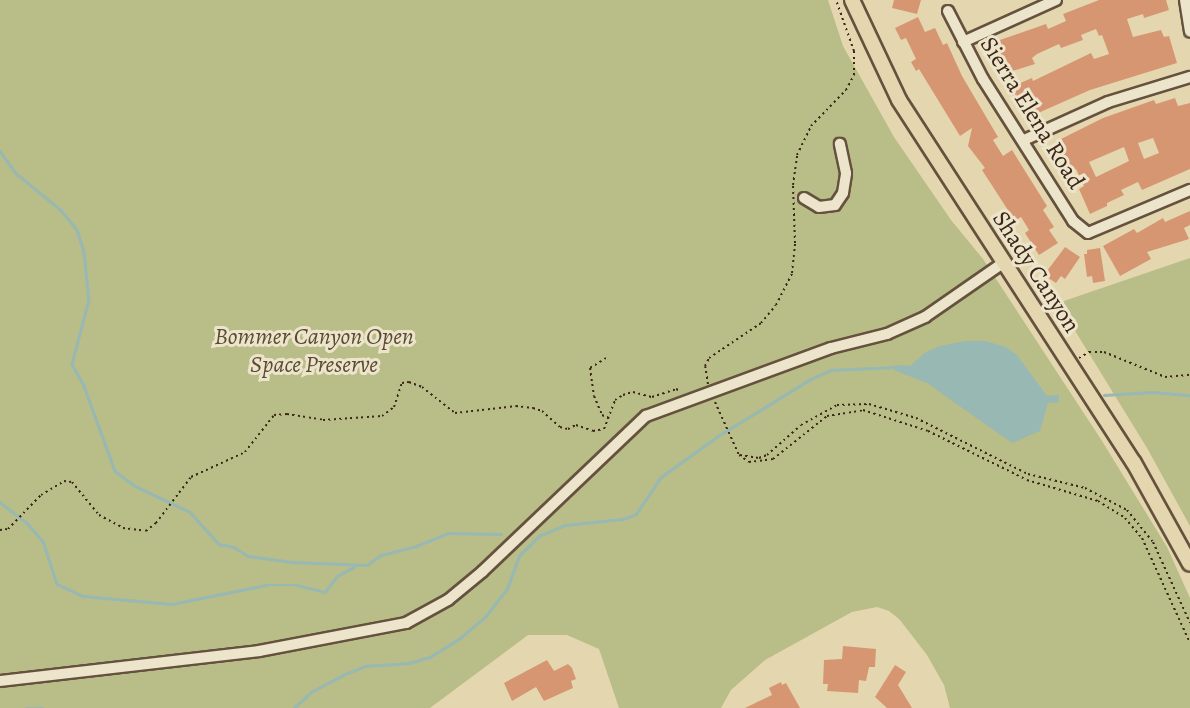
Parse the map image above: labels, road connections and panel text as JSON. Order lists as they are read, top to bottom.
{
  "streets": {
    "main road": ["Shady Canyon"],
    "street": ["Sierra Elena Road"]
  },
  "parks": ["Bommer Canyon Open Space Preserve"]
}
